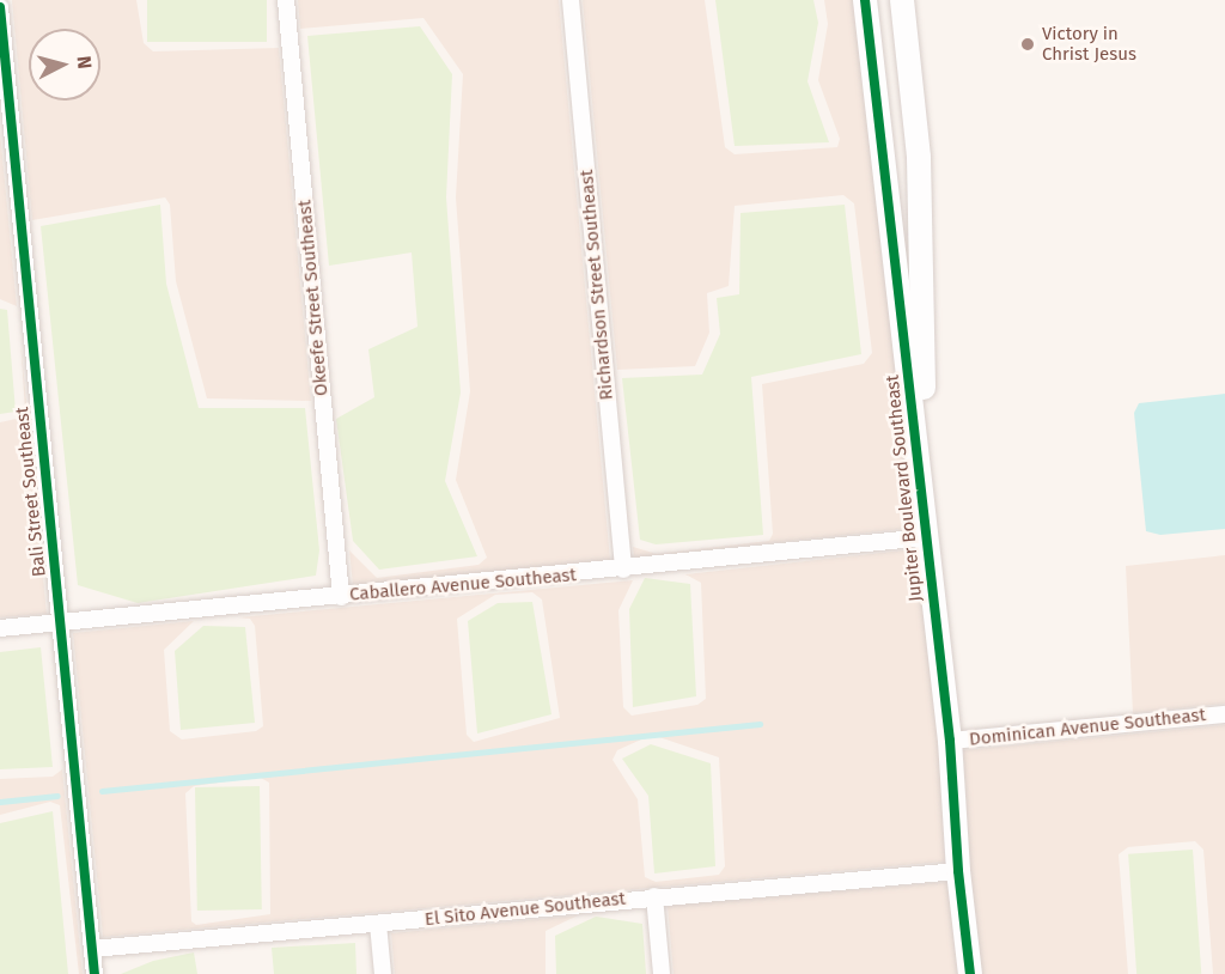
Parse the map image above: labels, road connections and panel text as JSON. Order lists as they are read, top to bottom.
{
  "streets": {
    "street": [
      "Richardson Street Southeast",
      "Okeefe Street Southeast",
      "Jupiter Boulevard Southeast",
      "Bali Street Southeast",
      "Caballero Avenue Southeast",
      "Dominican Avenue Southeast",
      "El Sito Avenue Southeast"
    ]
  },
  "crossings": [
    ["Richardson Street Southeast", "Caballero Avenue Southeast"],
    ["Okeefe Street Southeast", "Caballero Avenue Southeast"],
    ["Jupiter Boulevard Southeast", "Caballero Avenue Southeast"],
    ["Jupiter Boulevard Southeast", "Dominican Avenue Southeast"],
    ["Jupiter Boulevard Southeast", "El Sito Avenue Southeast"],
    ["Bali Street Southeast", "Caballero Avenue Southeast"],
    ["Bali Street Southeast", "El Sito Avenue Southeast"]
  ],
  "places": ["Victory in Christ Jesus"],
  "north": "right"
}
